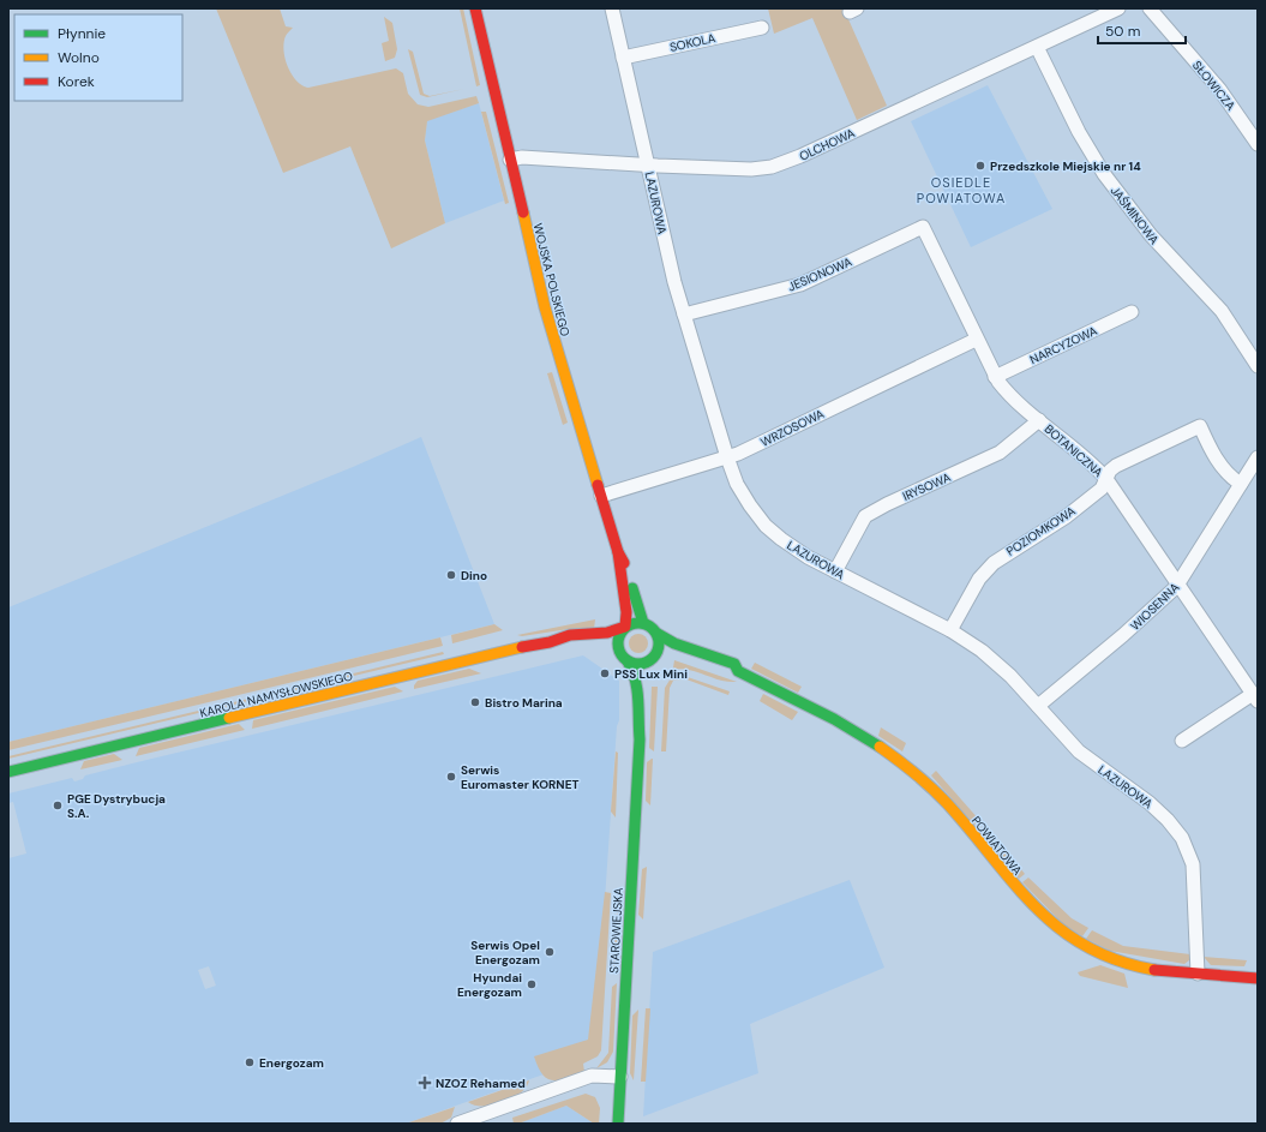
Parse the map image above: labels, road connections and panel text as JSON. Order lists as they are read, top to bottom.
{
  "streets": {
    "street": [
      "SOKOLA",
      "SŁOWICZA",
      "OLCHOWA",
      "LAZUROWA",
      "JAŚMINOWA",
      "JESIONOWA",
      "WOJSKA POLSKIEGO",
      "NARCYZOWA",
      "WRZOSOWA",
      "BOTANICZNA",
      "IRYSOWA",
      "POZIOMKOWA",
      "WIOSENNA",
      "KAROLA NAMYSŁOWSKIEGO",
      "POWIATOWA",
      "STAROWIEJSKA"
    ]
  },
  "crossings": [
    ["SOKOLA", "LAZUROWA"],
    ["OLCHOWA", "LAZUROWA"],
    ["OLCHOWA", "JAŚMINOWA"],
    ["OLCHOWA", "WOJSKA POLSKIEGO"],
    ["LAZUROWA", "JESIONOWA"],
    ["LAZUROWA", "WRZOSOWA"],
    ["LAZUROWA", "IRYSOWA"],
    ["LAZUROWA", "POZIOMKOWA"],
    ["LAZUROWA", "WIOSENNA"],
    ["LAZUROWA", "POWIATOWA"],
    ["JESIONOWA", "BOTANICZNA"],
    ["WOJSKA POLSKIEGO", "WRZOSOWA"],
    ["WOJSKA POLSKIEGO", "KAROLA NAMYSŁOWSKIEGO"],
    ["WOJSKA POLSKIEGO", "POWIATOWA"],
    ["WOJSKA POLSKIEGO", "STAROWIEJSKA"],
    ["NARCYZOWA", "BOTANICZNA"],
    ["WRZOSOWA", "BOTANICZNA"],
    ["BOTANICZNA", "IRYSOWA"],
    ["BOTANICZNA", "POZIOMKOWA"],
    ["BOTANICZNA", "WIOSENNA"],
    ["POZIOMKOWA", "WIOSENNA"],
    ["KAROLA NAMYSŁOWSKIEGO", "POWIATOWA"],
    ["KAROLA NAMYSŁOWSKIEGO", "STAROWIEJSKA"],
    ["POWIATOWA", "STAROWIEJSKA"]
  ],
  "districts": ["OSIEDLE POWIATOWA"],
  "places": {
    "other": [
      "Przedszkole Miejskie nr 14",
      "Dino",
      "PSS Lux Mini",
      "Bistro Marina",
      "Serwis Euromaster KORNET",
      "PGE Dystrybucja S.A.",
      "Serwis Opel Energozam",
      "Hyundai Energozam",
      "Energozam"
    ],
    "health": ["NZOZ Rehamed"]
  },
  "legend": ["Płynnie", "Wolno", "Korek"],
  "scale_bar": "50 m"
}
